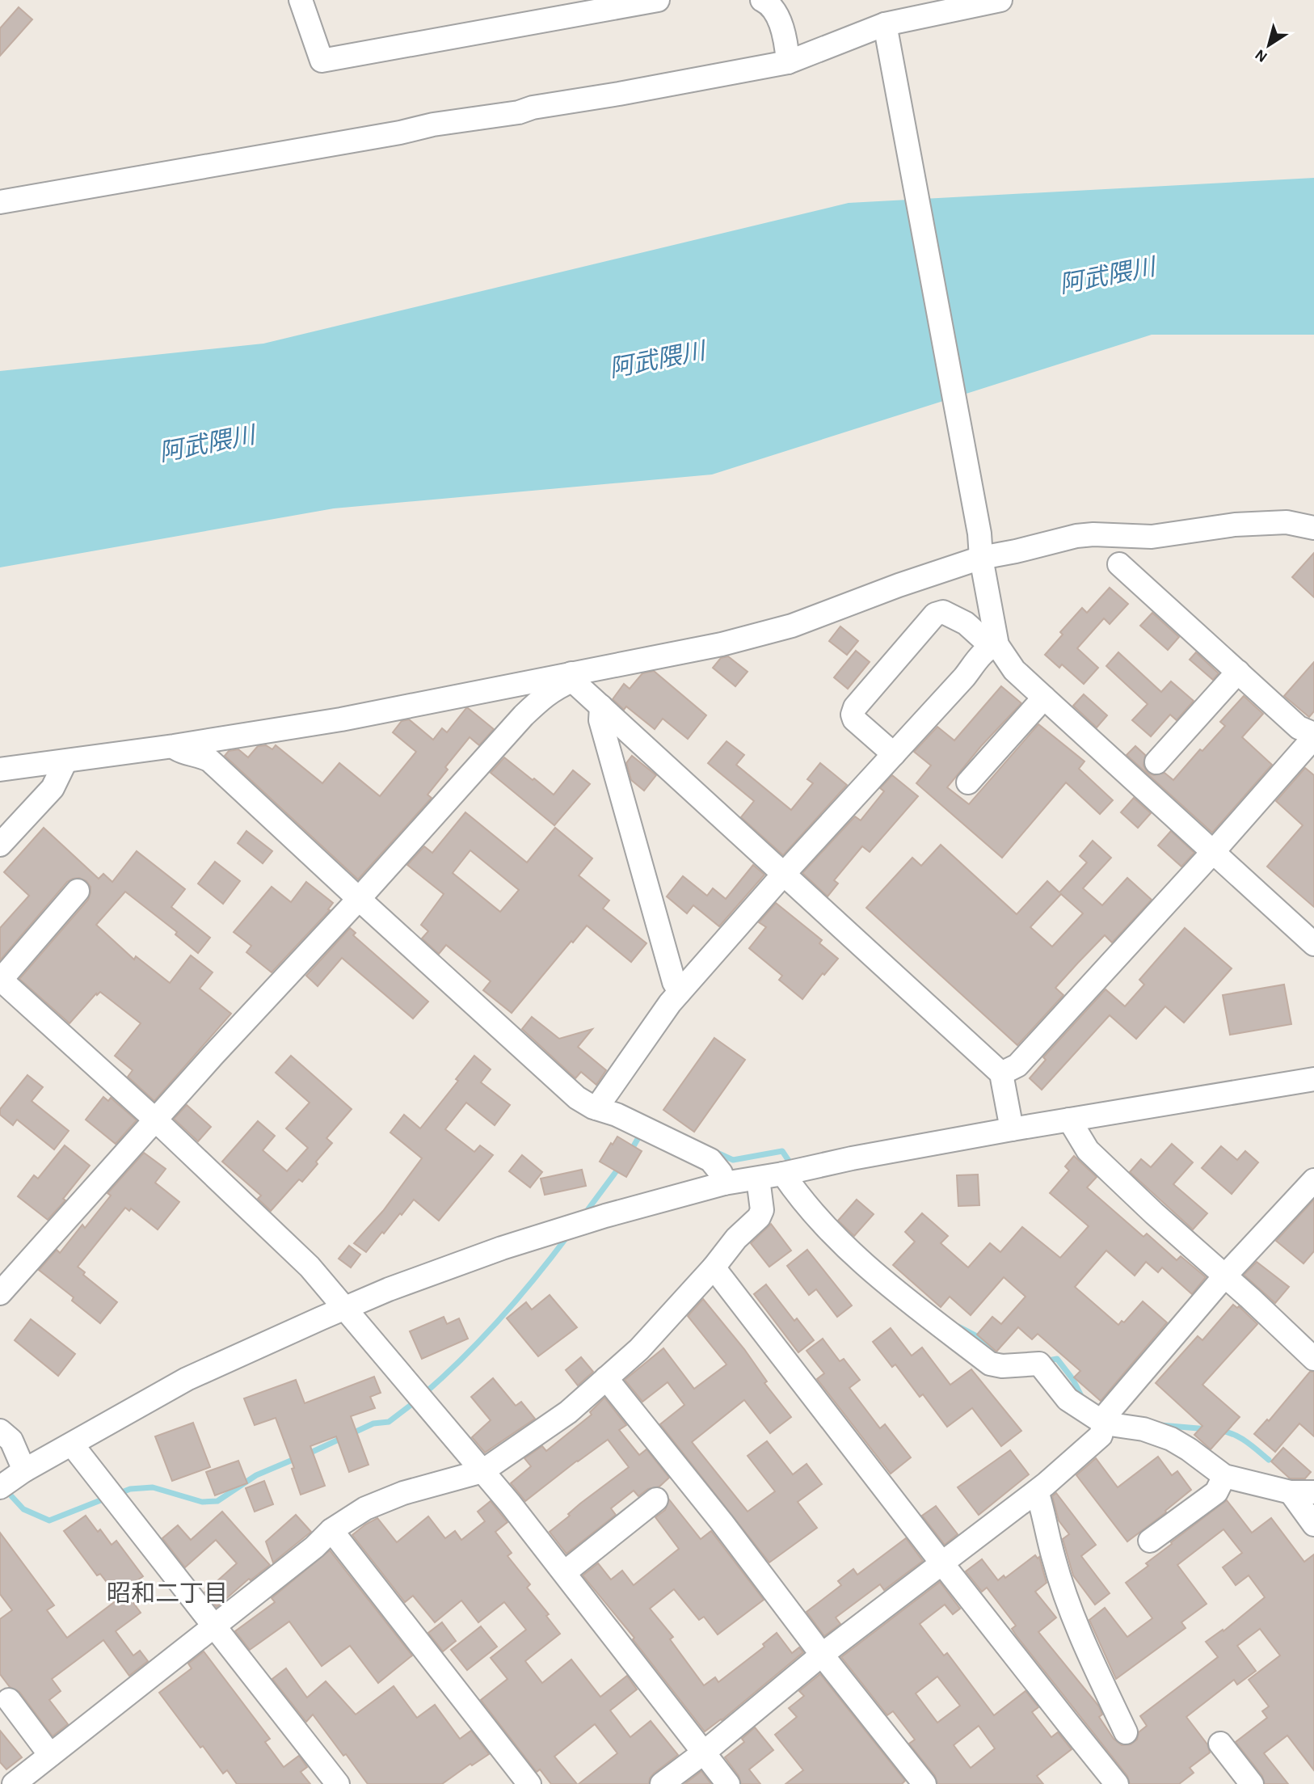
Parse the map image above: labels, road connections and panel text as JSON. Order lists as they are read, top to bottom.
{
  "districts": ["昭和二丁目"],
  "water": ["阿武隈川"],
  "north": "bottom left"
}
